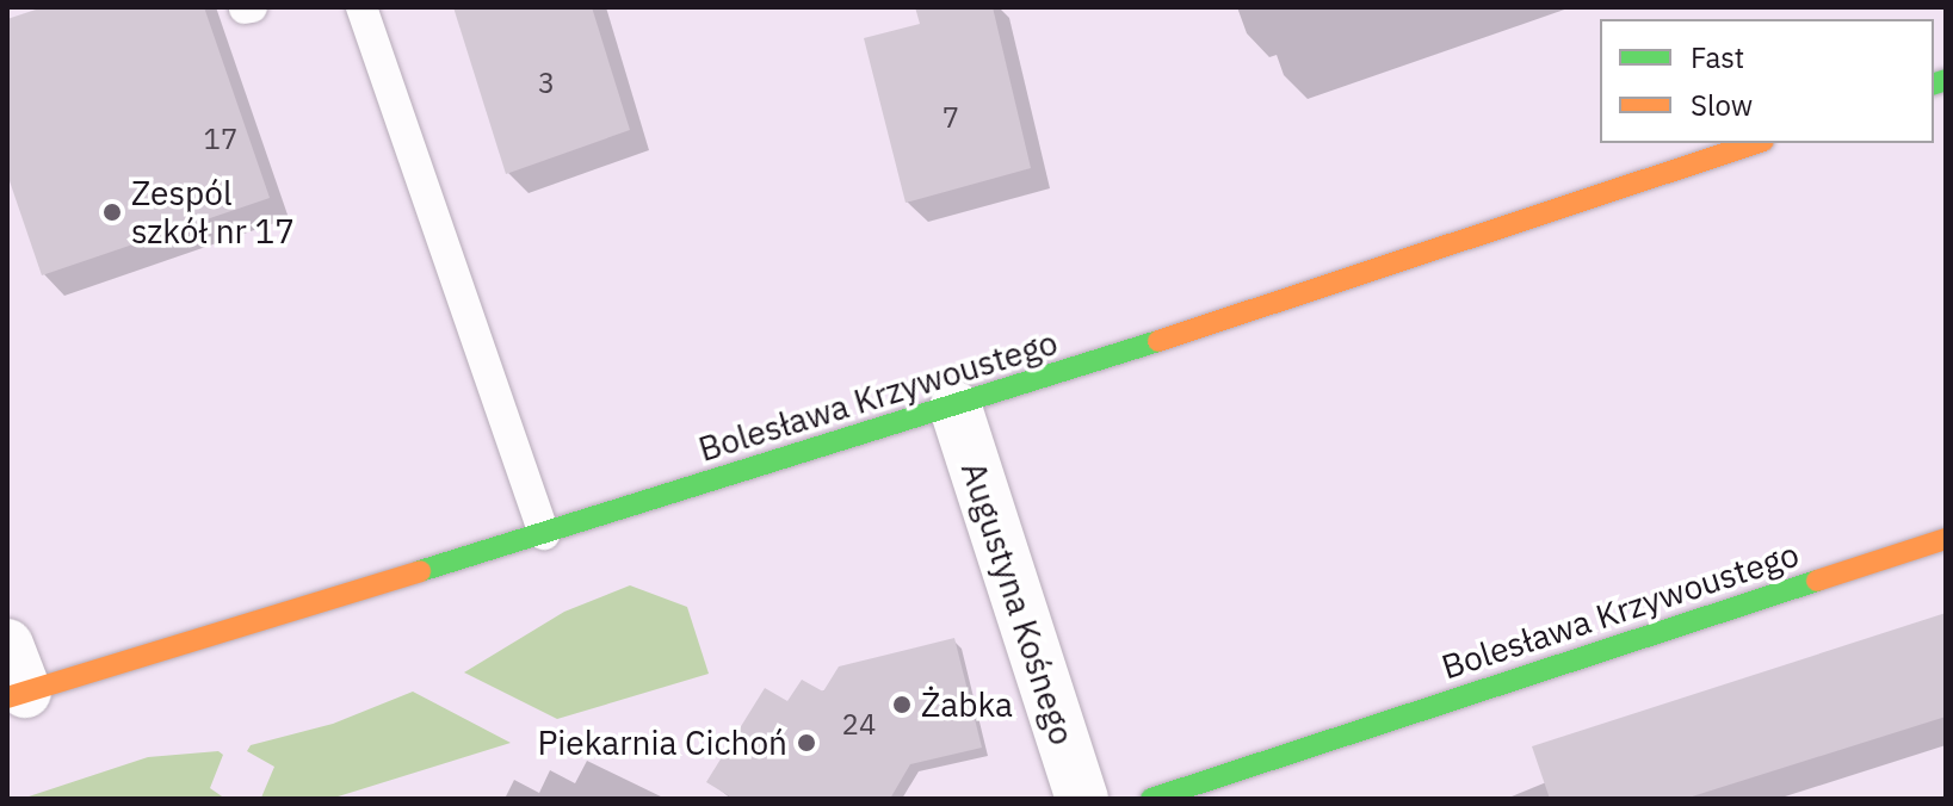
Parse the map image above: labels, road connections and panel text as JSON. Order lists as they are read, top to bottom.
{
  "streets": {
    "street": ["Bolesława Krzywoustego", "Augustyna Kośnego"]
  },
  "crossings": [
    ["Bolesława Krzywoustego", "Augustyna Kośnego"]
  ],
  "places": ["Zespól szkół nr 17", "Żabka", "Piekarnia Cichoń"],
  "house_numbers": [
    "3",
    "7",
    "17",
    "24"
  ],
  "legend": ["Fast", "Slow"]
}
